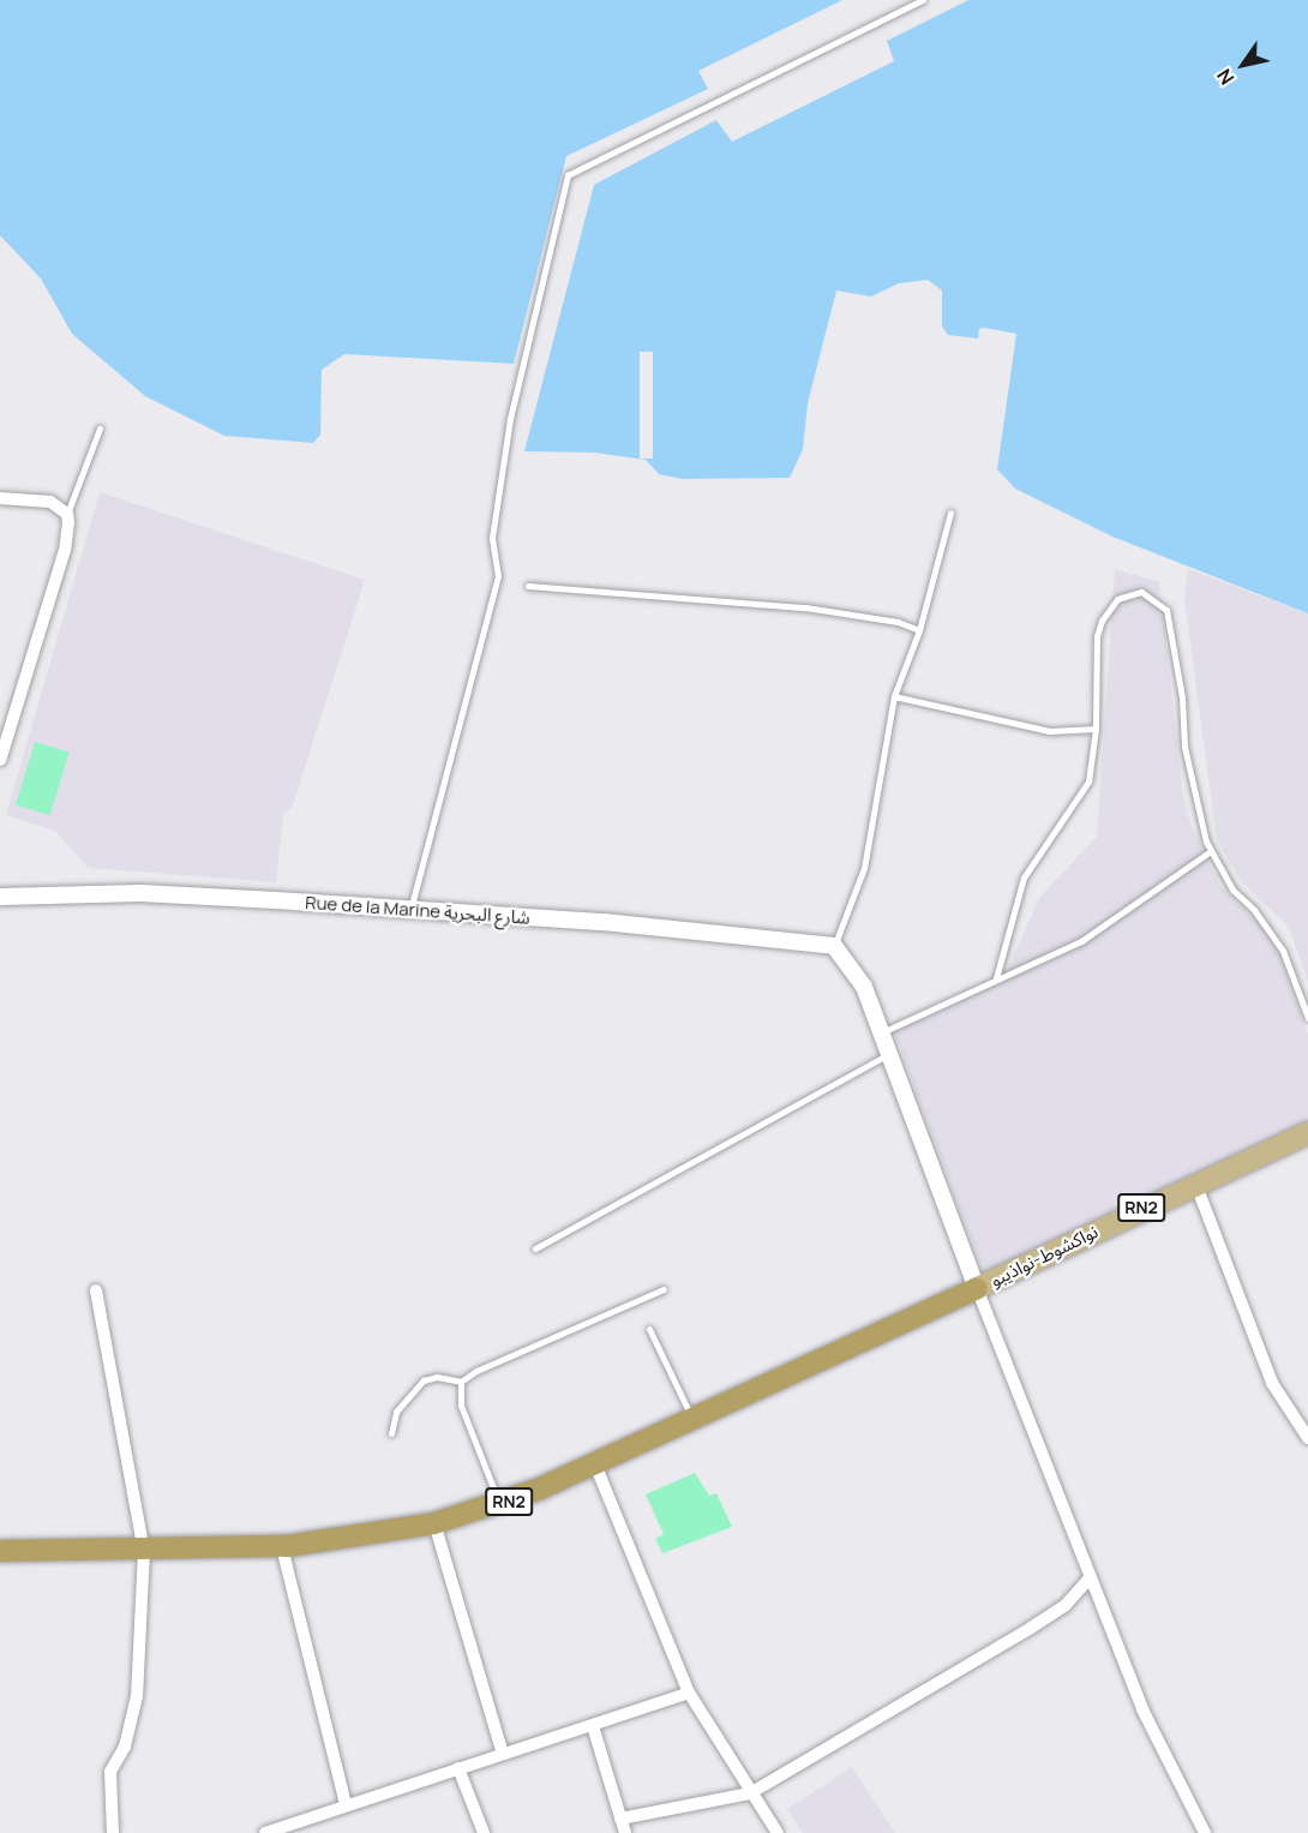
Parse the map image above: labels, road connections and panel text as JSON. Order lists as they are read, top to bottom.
{
  "streets": {
    "highway": ["RN2"],
    "main road": ["نواكشوط-نواذيبو"],
    "street": ["Rue de la Marine شارع البحرية"]
  },
  "crossings": [
    ["RN2", "نواكشوط-نواذيبو"]
  ],
  "north": "bottom left"
}
